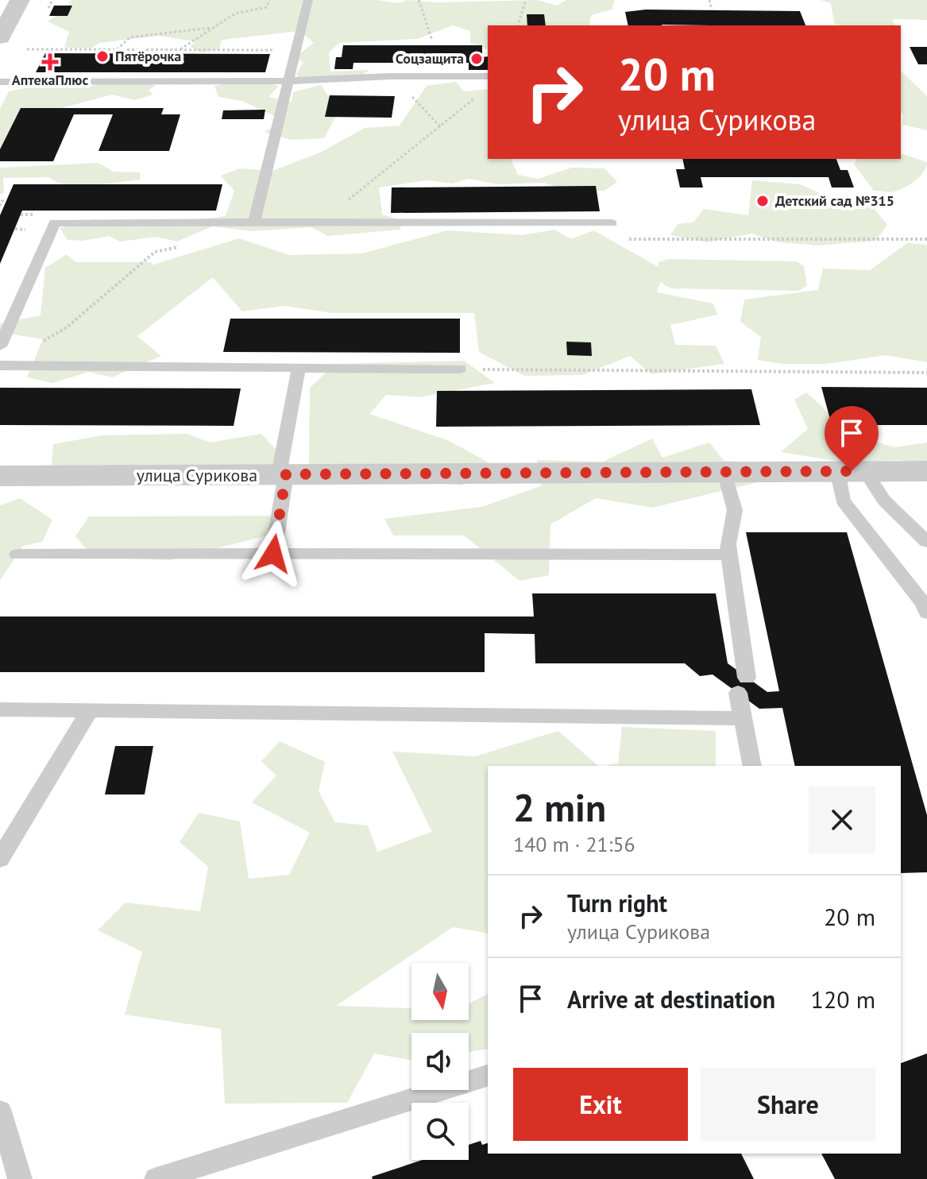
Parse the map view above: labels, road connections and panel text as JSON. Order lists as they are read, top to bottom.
{
  "streets": {
    "street": ["улица Сурикова"]
  },
  "places": {
    "other": ["Пятёрочка", "Соцзащита", "Детский сад №315"],
    "health": ["АптекаПлюс"]
  },
  "north": "bottom",
  "page": {
    "turn": ["20 m", "улица Сурикова"],
    "heading": ["2 min", "140 m · 21:56"],
    "list": [
      {
        "name": "Turn right",
        "note": "улица Сурикова",
        "value": "20 m"
      },
      {
        "name": "Arrive at destination",
        "value": "120 m"
      }
    ],
    "buttons": ["Exit", "Share"]
  }
}
